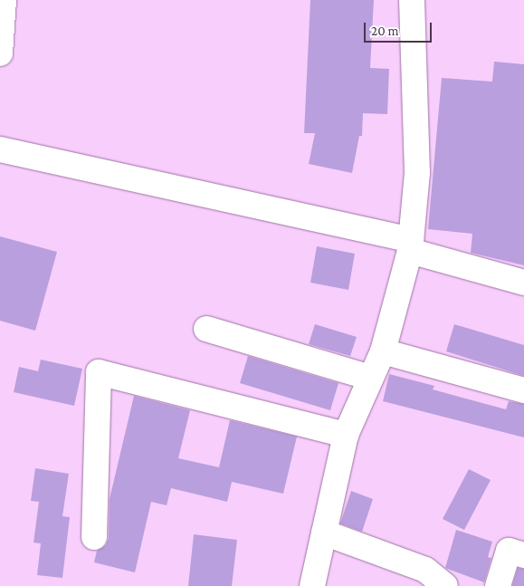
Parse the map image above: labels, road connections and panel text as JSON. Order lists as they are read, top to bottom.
{
  "scale_bar": "20 m"
}
